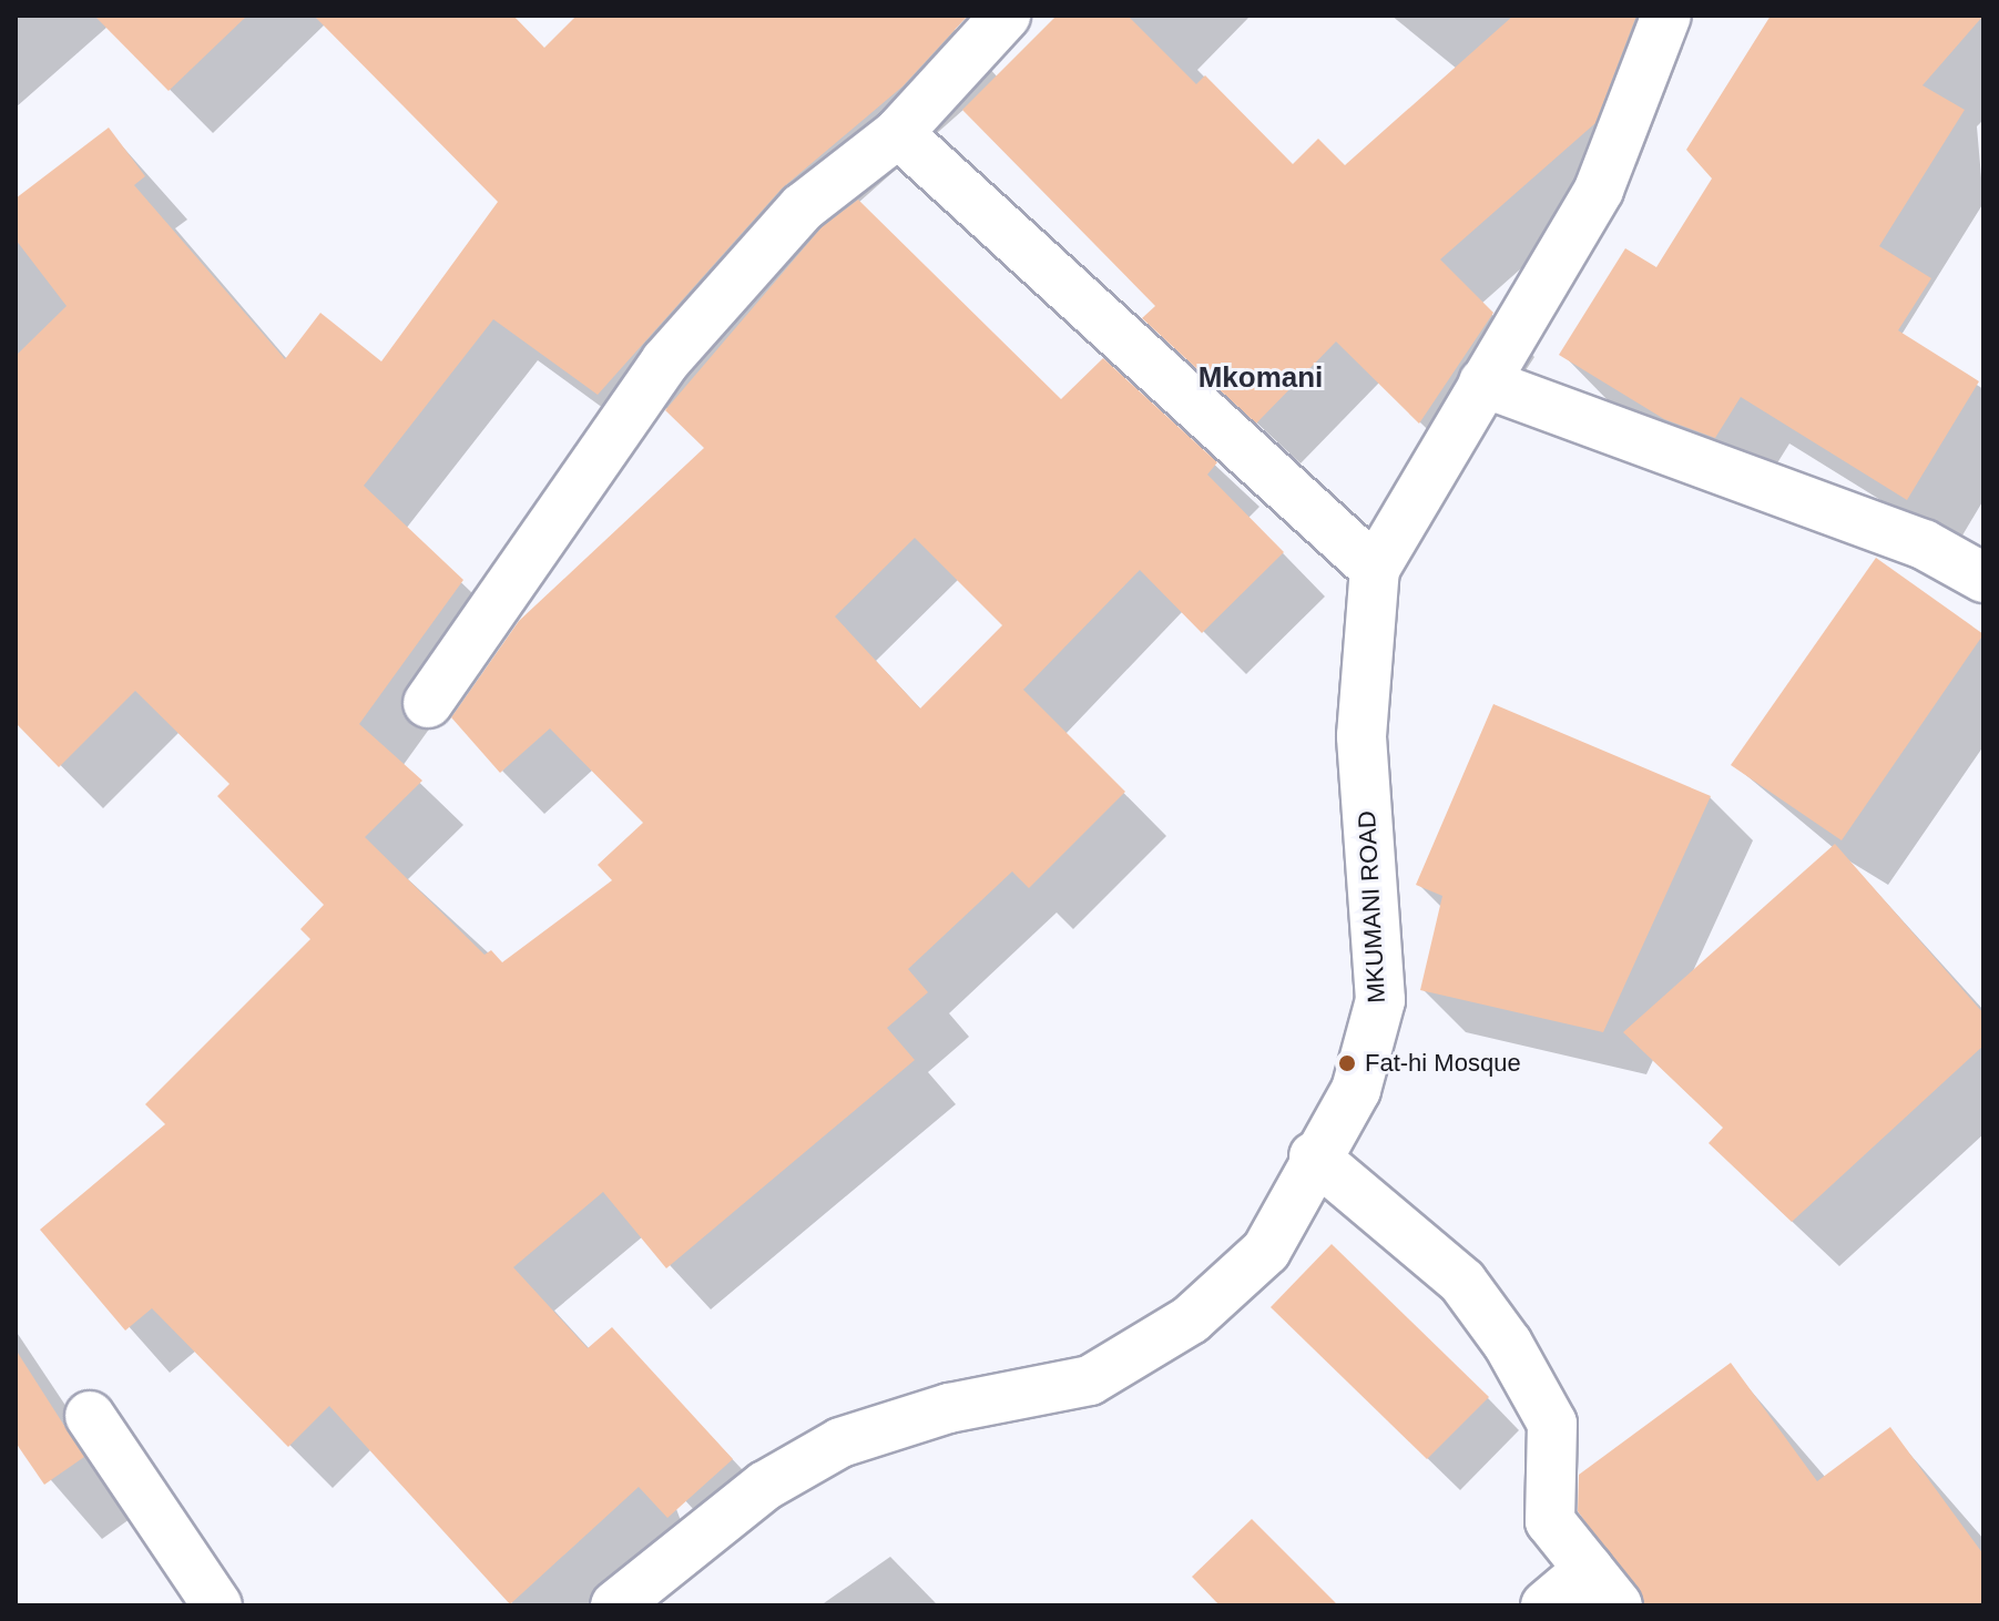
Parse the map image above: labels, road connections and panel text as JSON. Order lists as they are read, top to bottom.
{
  "streets": {
    "street": ["MKUMANI ROAD"]
  },
  "districts": ["Mkomani"],
  "places": ["Fat-hi Mosque"]
}
